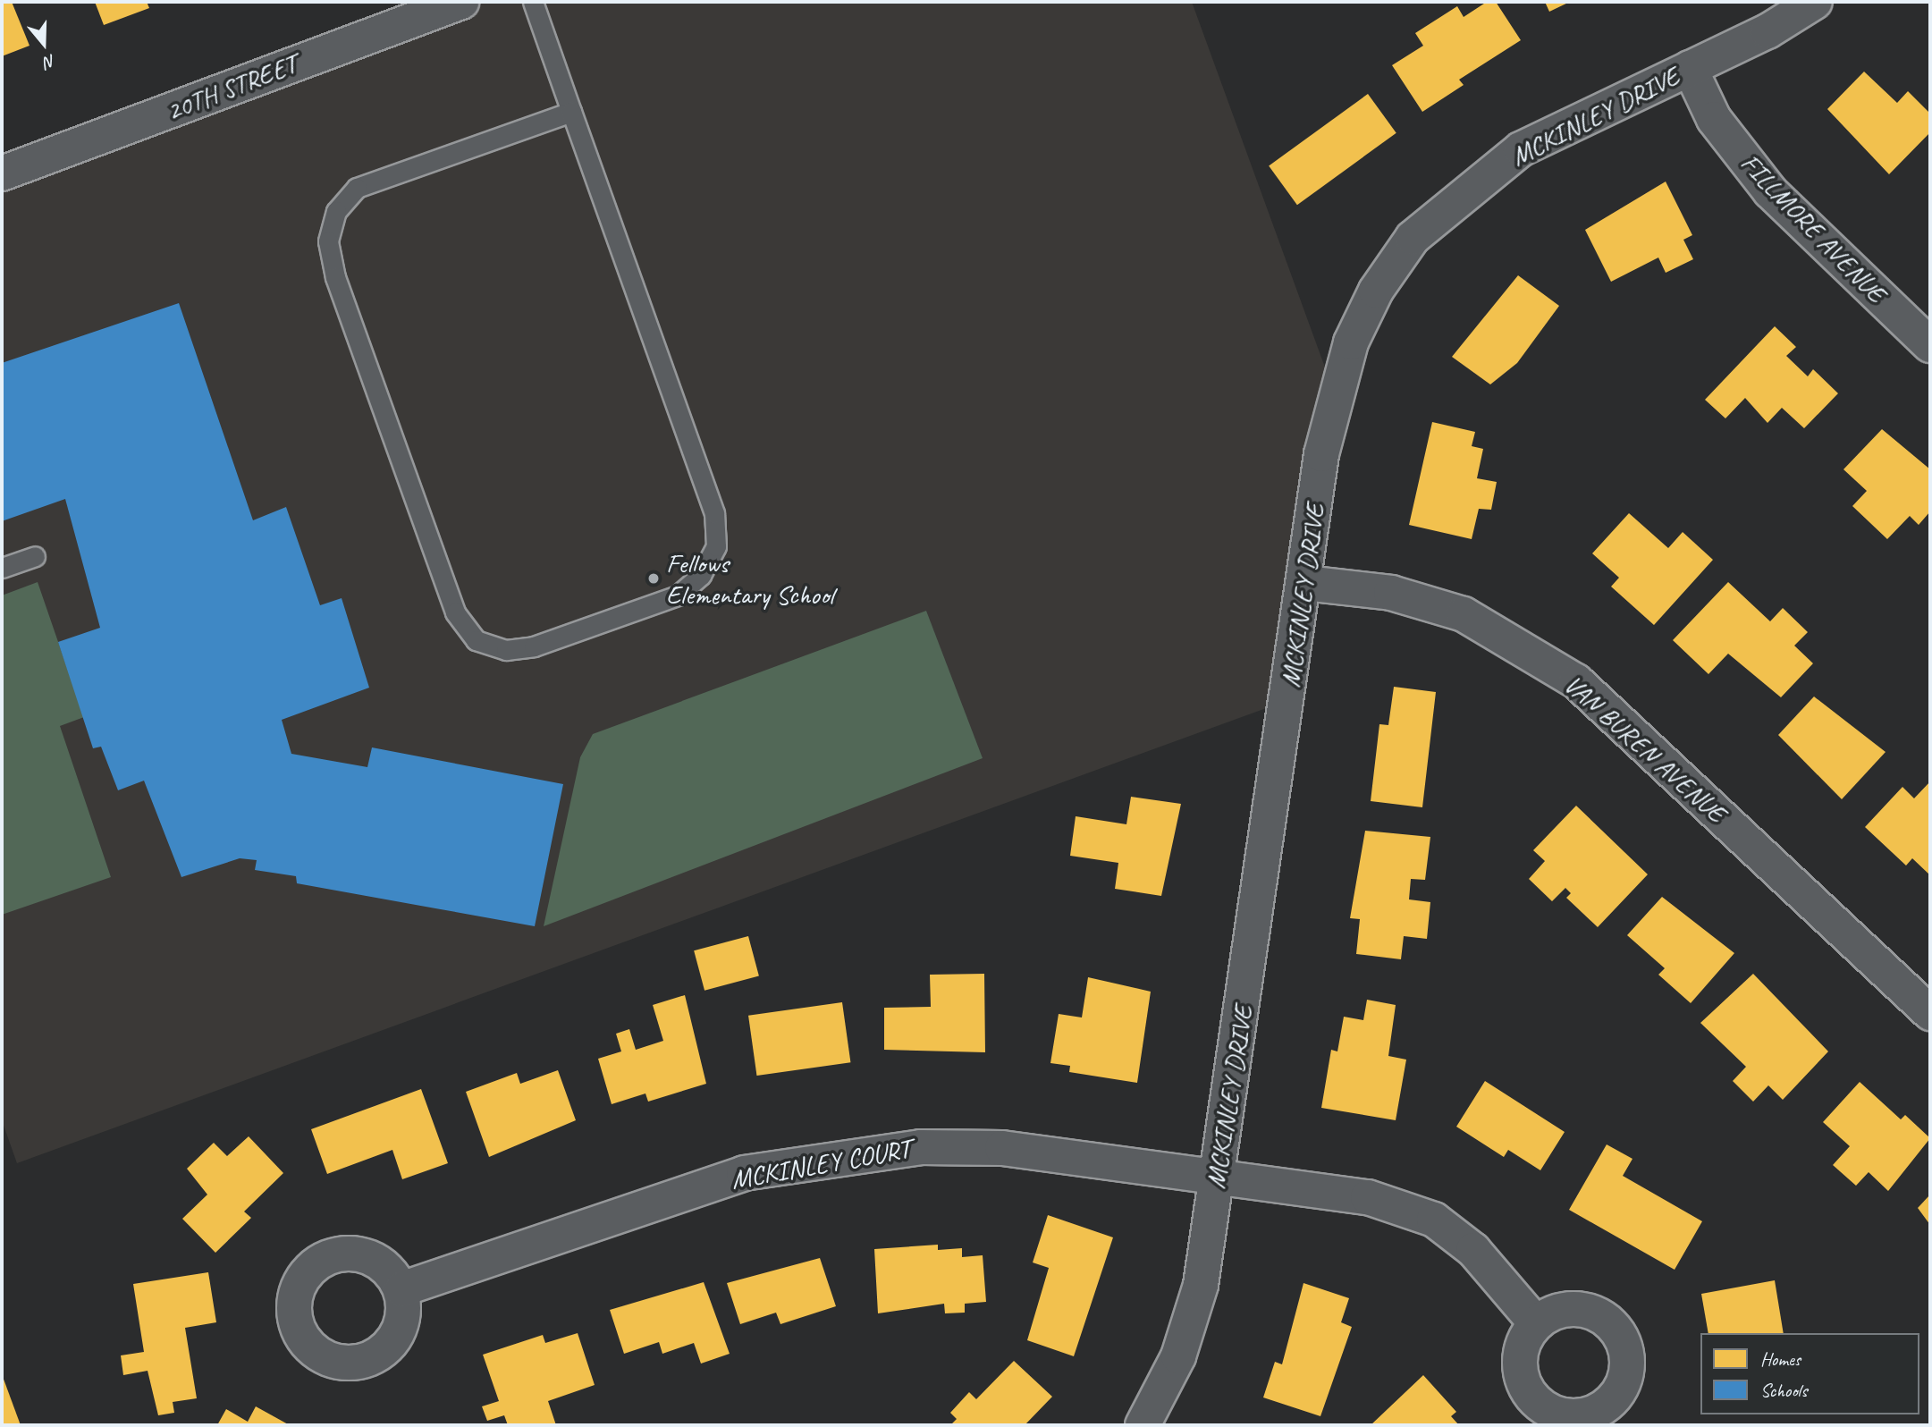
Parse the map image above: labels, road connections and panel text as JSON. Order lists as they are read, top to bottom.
{
  "streets": {
    "street": [
      "20TH STREET",
      "MCKINLEY DRIVE",
      "FILLMORE AVENUE",
      "VAN BUREN AVENUE",
      "MCKINLEY COURT"
    ]
  },
  "crossings": [
    ["MCKINLEY DRIVE", "FILLMORE AVENUE"],
    ["MCKINLEY DRIVE", "VAN BUREN AVENUE"],
    ["MCKINLEY DRIVE", "MCKINLEY COURT"]
  ],
  "places": ["Fellows Elementary School"],
  "legend": ["Homes", "Schools"],
  "north": "bottom"
}
